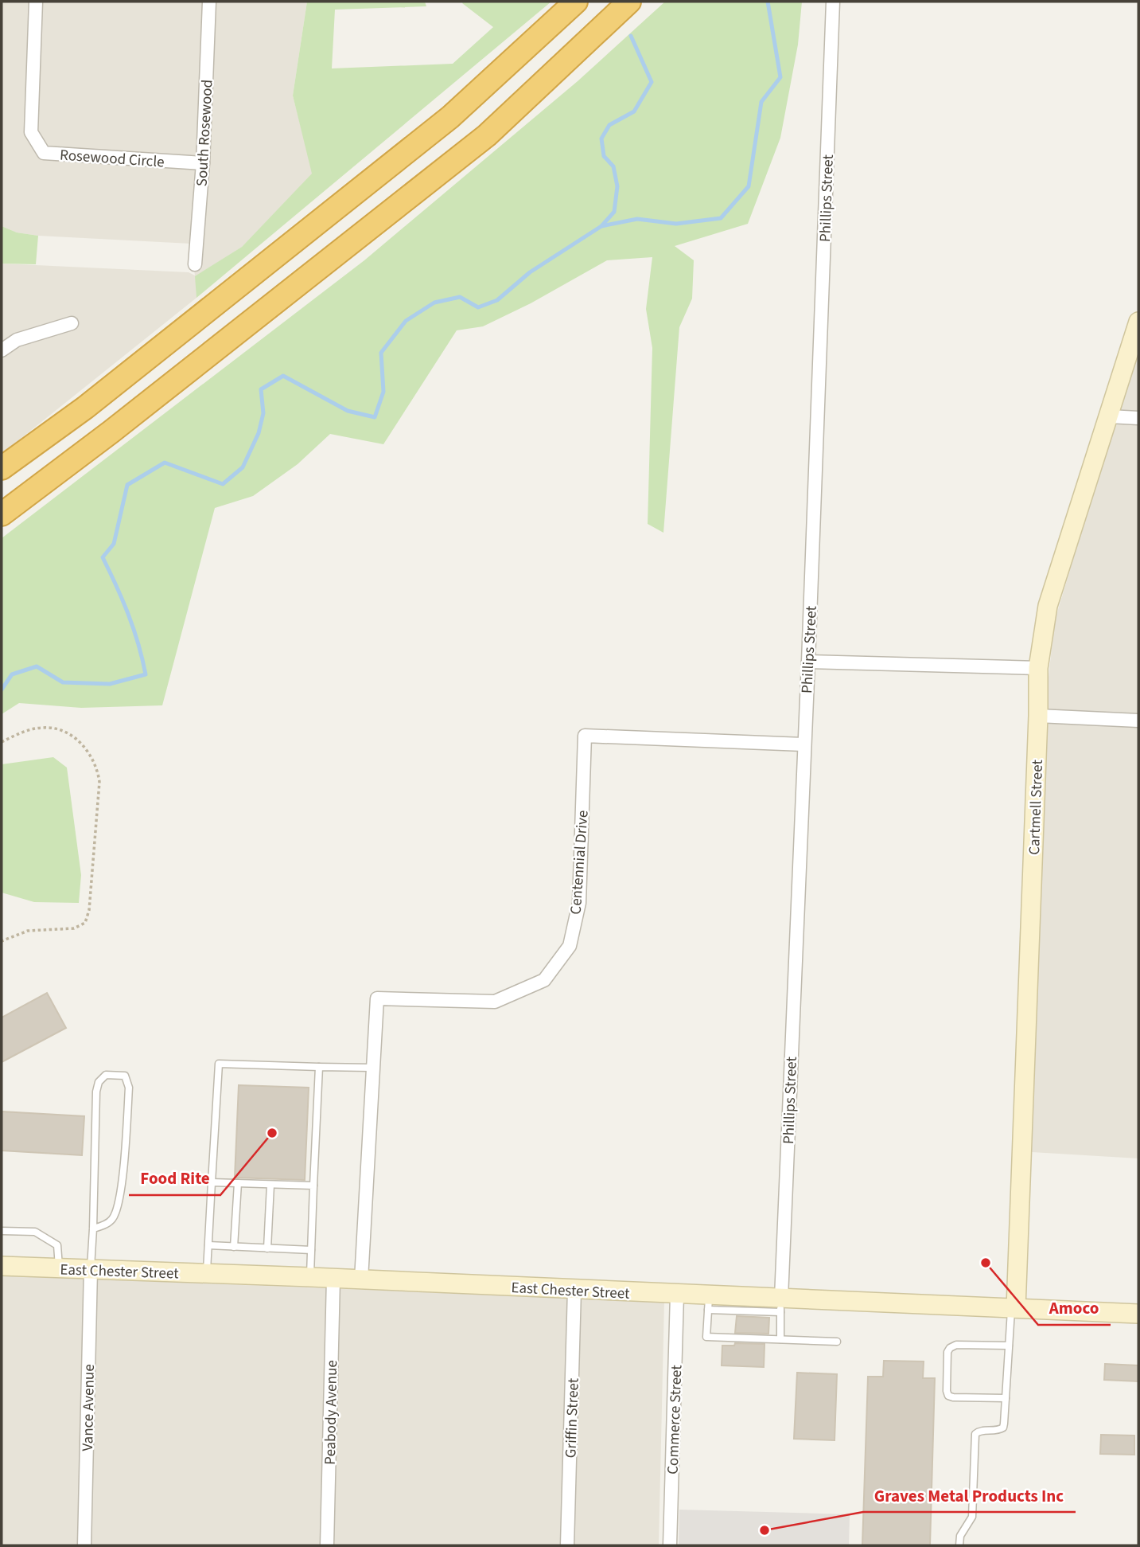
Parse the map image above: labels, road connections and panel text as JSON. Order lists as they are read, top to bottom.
{
  "streets": {
    "main road": ["Cartmell Street", "East Chester Street"],
    "street": [
      "South Rosewood",
      "Rosewood Circle",
      "Phillips Street",
      "Centennial Drive",
      "Vance Avenue",
      "Peabody Avenue",
      "Griffin Street",
      "Commerce Street"
    ]
  },
  "crossings": [
    ["South Rosewood", "Rosewood Circle"],
    ["Phillips Street", "Centennial Drive"],
    ["Phillips Street", "East Chester Street"],
    ["Cartmell Street", "East Chester Street"],
    ["Centennial Drive", "East Chester Street"],
    ["East Chester Street", "Vance Avenue"],
    ["East Chester Street", "Peabody Avenue"],
    ["East Chester Street", "Griffin Street"],
    ["East Chester Street", "Commerce Street"]
  ],
  "places": ["Food Rite", "Amoco", "Graves Metal Products Inc"]
}
